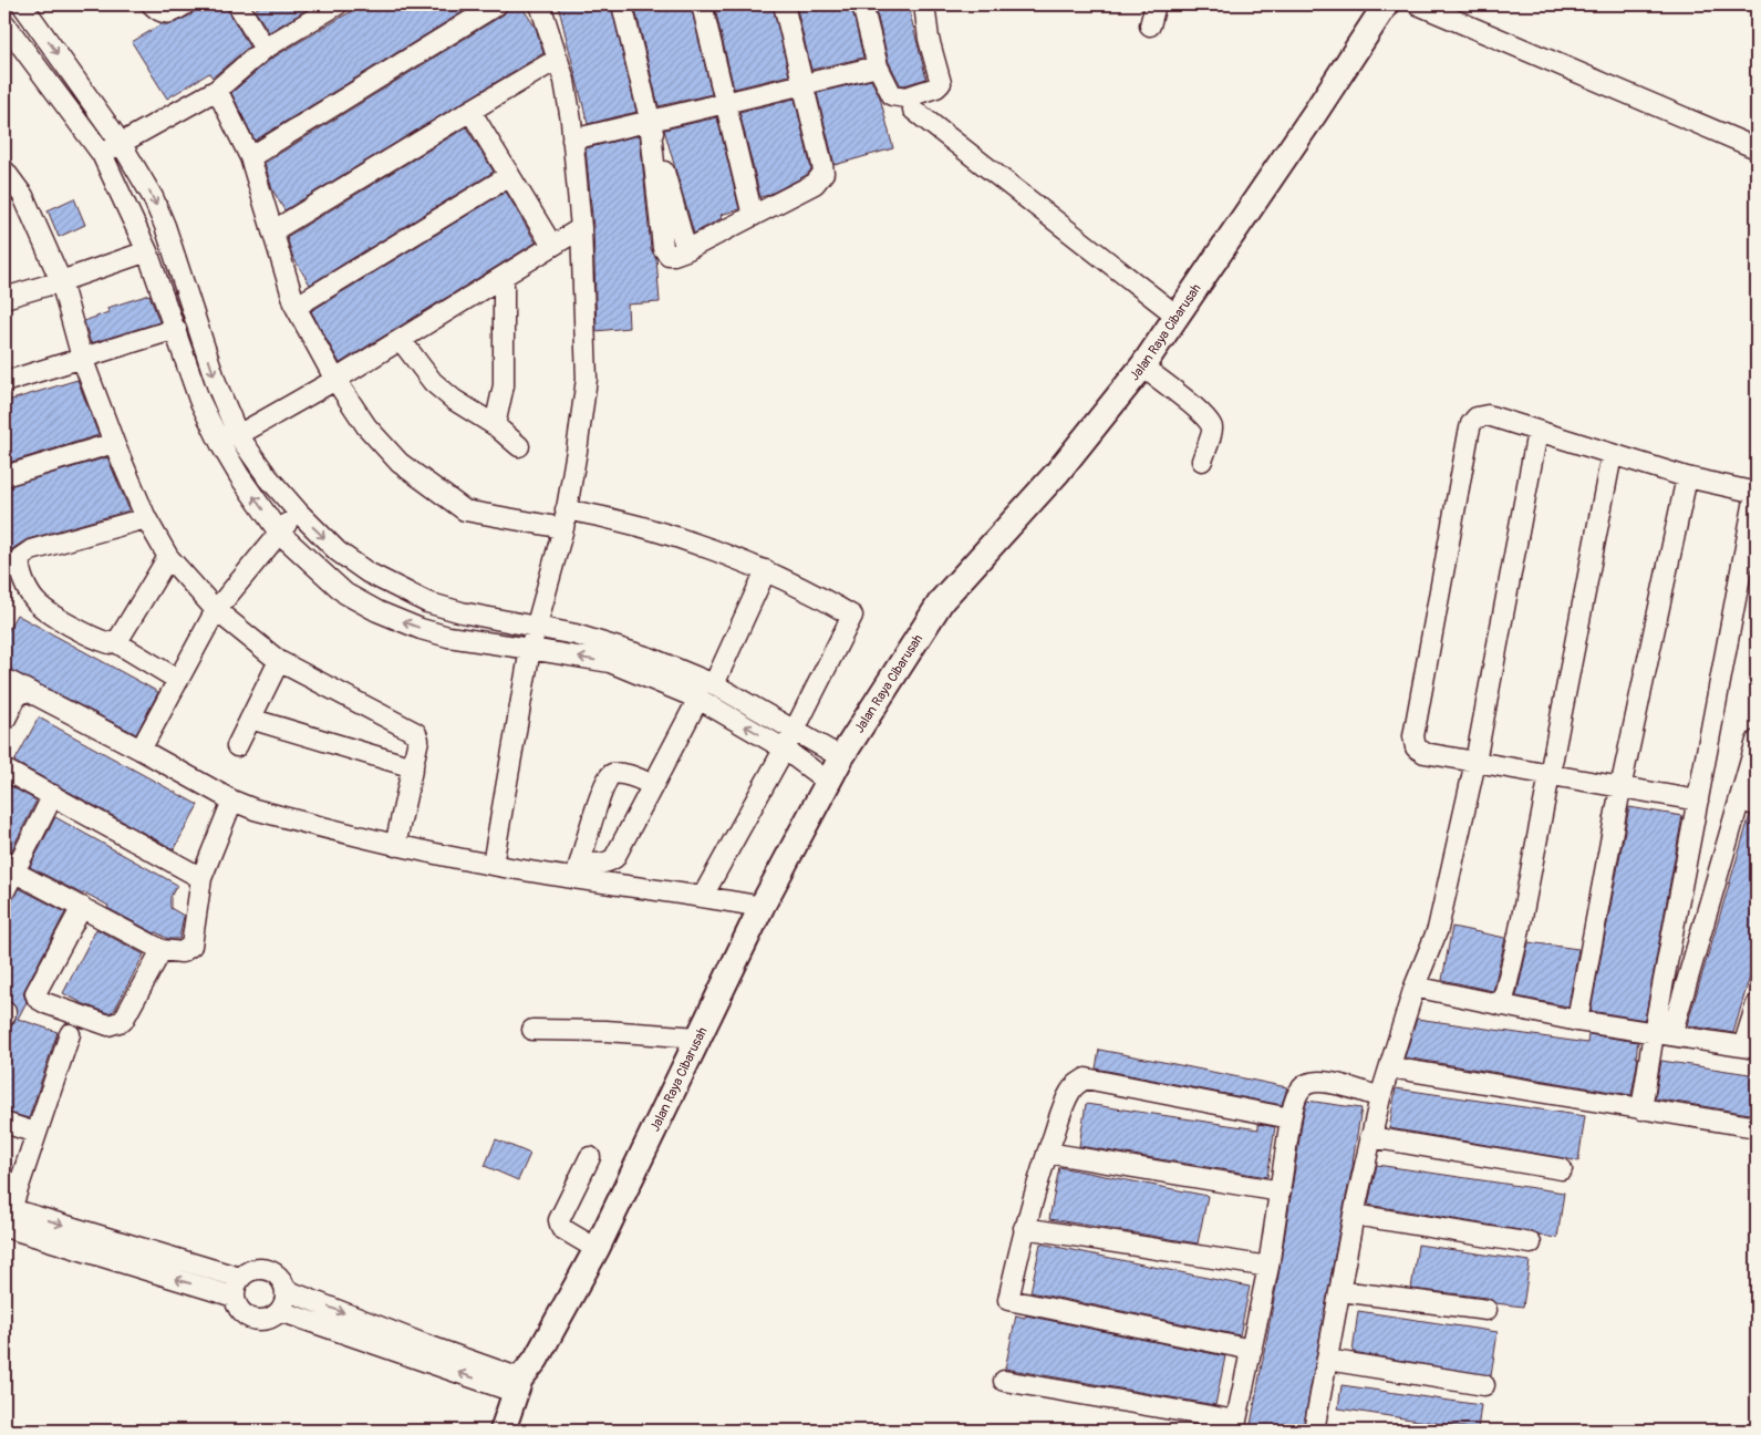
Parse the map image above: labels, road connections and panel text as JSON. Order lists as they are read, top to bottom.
{
  "streets": {
    "main road": ["Jalan Raya Cibarusah"]
  }
}
